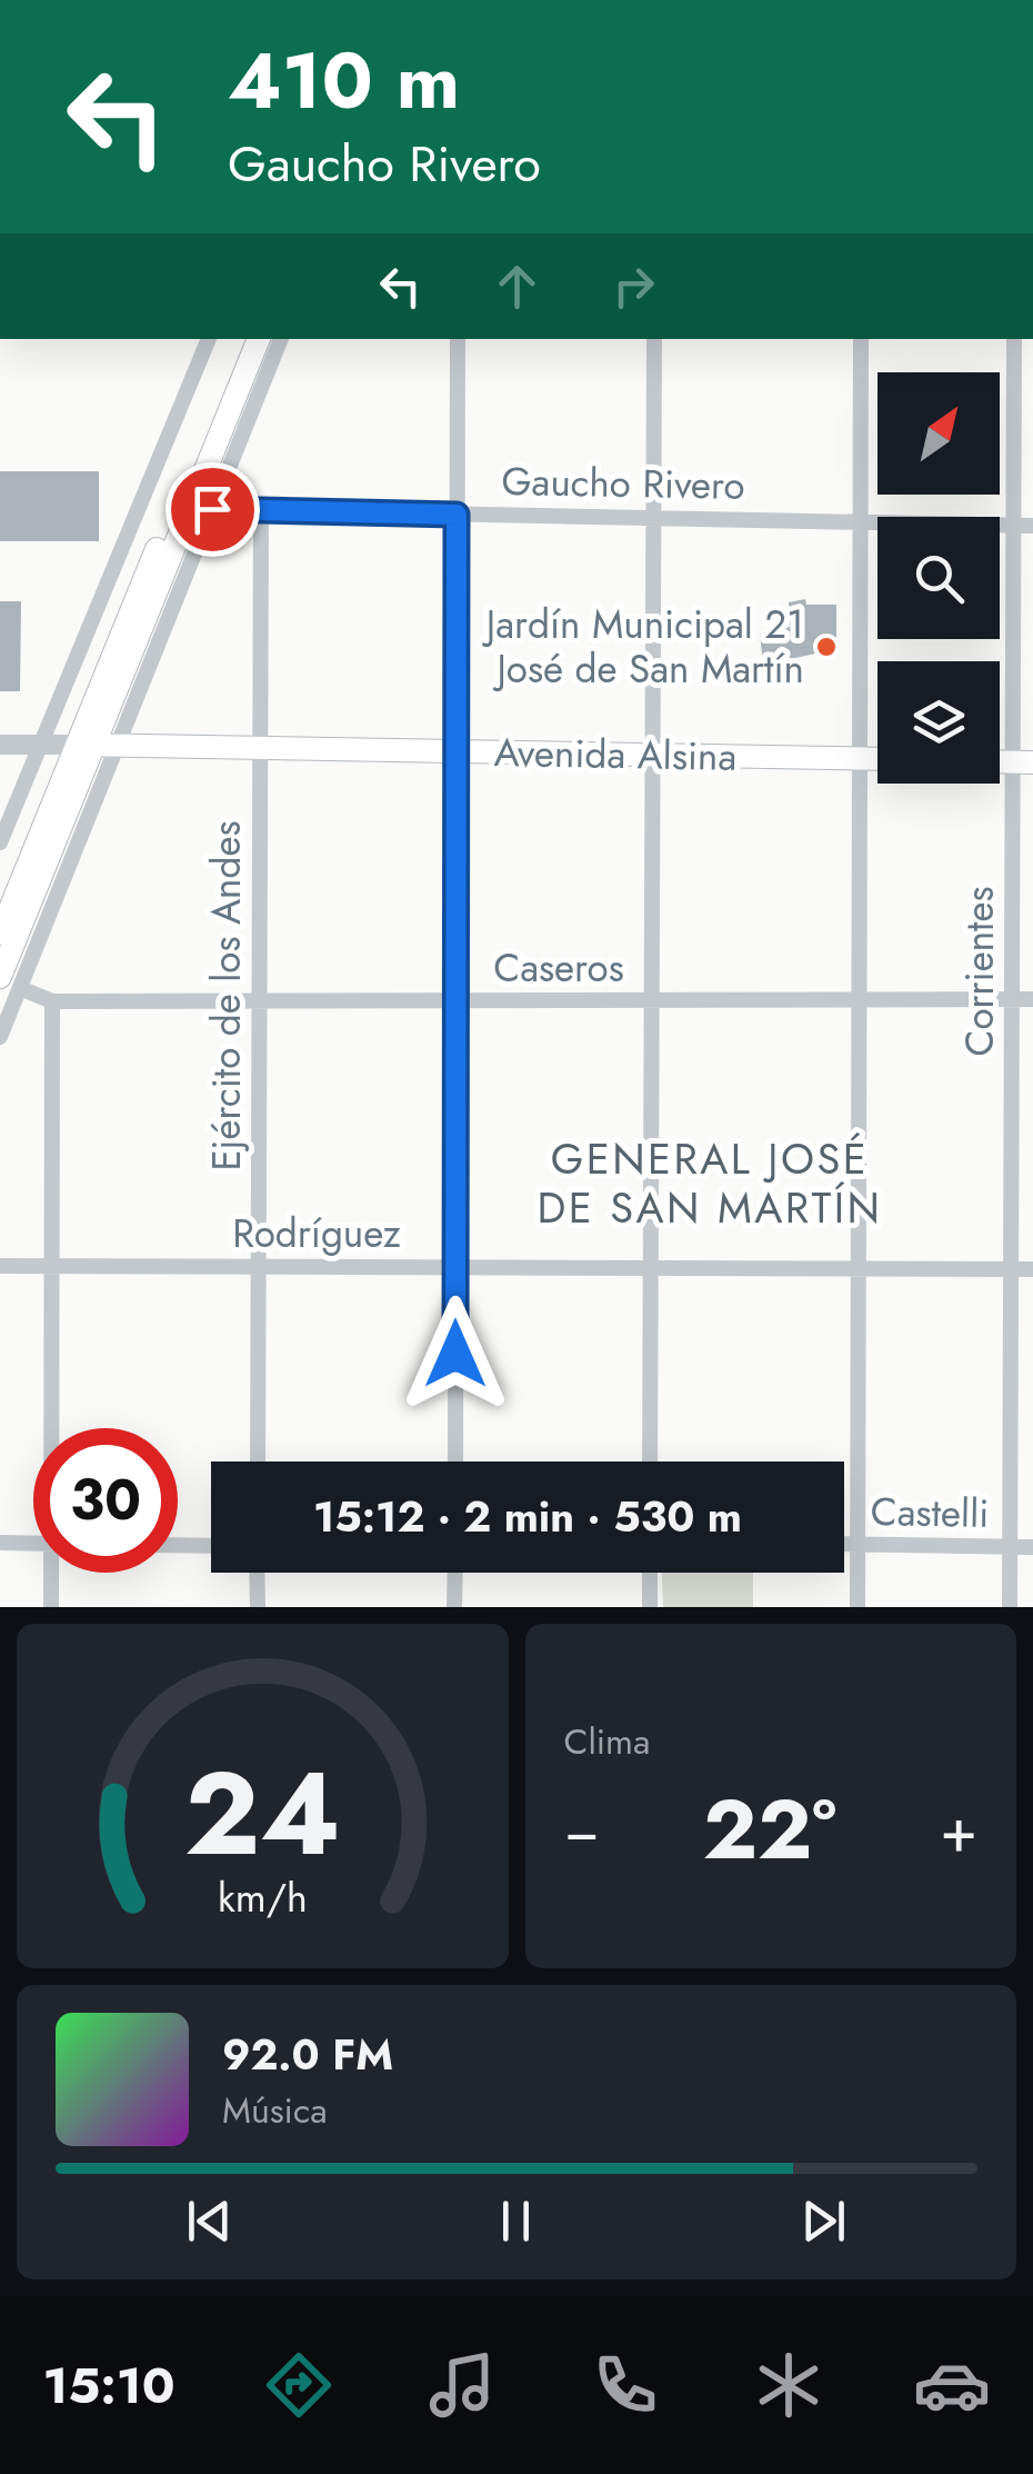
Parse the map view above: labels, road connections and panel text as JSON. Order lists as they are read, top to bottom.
{
  "streets": {
    "main road": ["Avenida Alsina"],
    "street": [
      "Gaucho Rivero",
      "Caseros",
      "Corrientes",
      "Ejército de los Andes",
      "Rodríguez",
      "Castelli"
    ]
  },
  "crossings": [
    ["Gaucho Rivero", "Corrientes"],
    ["Gaucho Rivero", "Ejército de los Andes"],
    ["Avenida Alsina", "Ejército de los Andes"],
    ["Caseros", "Corrientes"],
    ["Caseros", "Ejército de los Andes"],
    ["Corrientes", "Rodríguez"],
    ["Corrientes", "Castelli"],
    ["Ejército de los Andes", "Rodríguez"]
  ],
  "districts": ["GENERAL JOSÉ DE SAN MARTÍN"],
  "places": ["Jardín Municipal 21 José de San Martín"],
  "north": "top right",
  "page": {
    "turn": ["410 m", "Gaucho Rivero"],
    "limit": "30",
    "trip": "15:12 · 2 min · 530 m",
    "tile": "Clima",
    "heat": ["−", "22°", "+"],
    "song": ["92.0 FM", "Música"],
    "tabs": "15:10",
    "gauge": ["24", "km/h"]
  }
}
